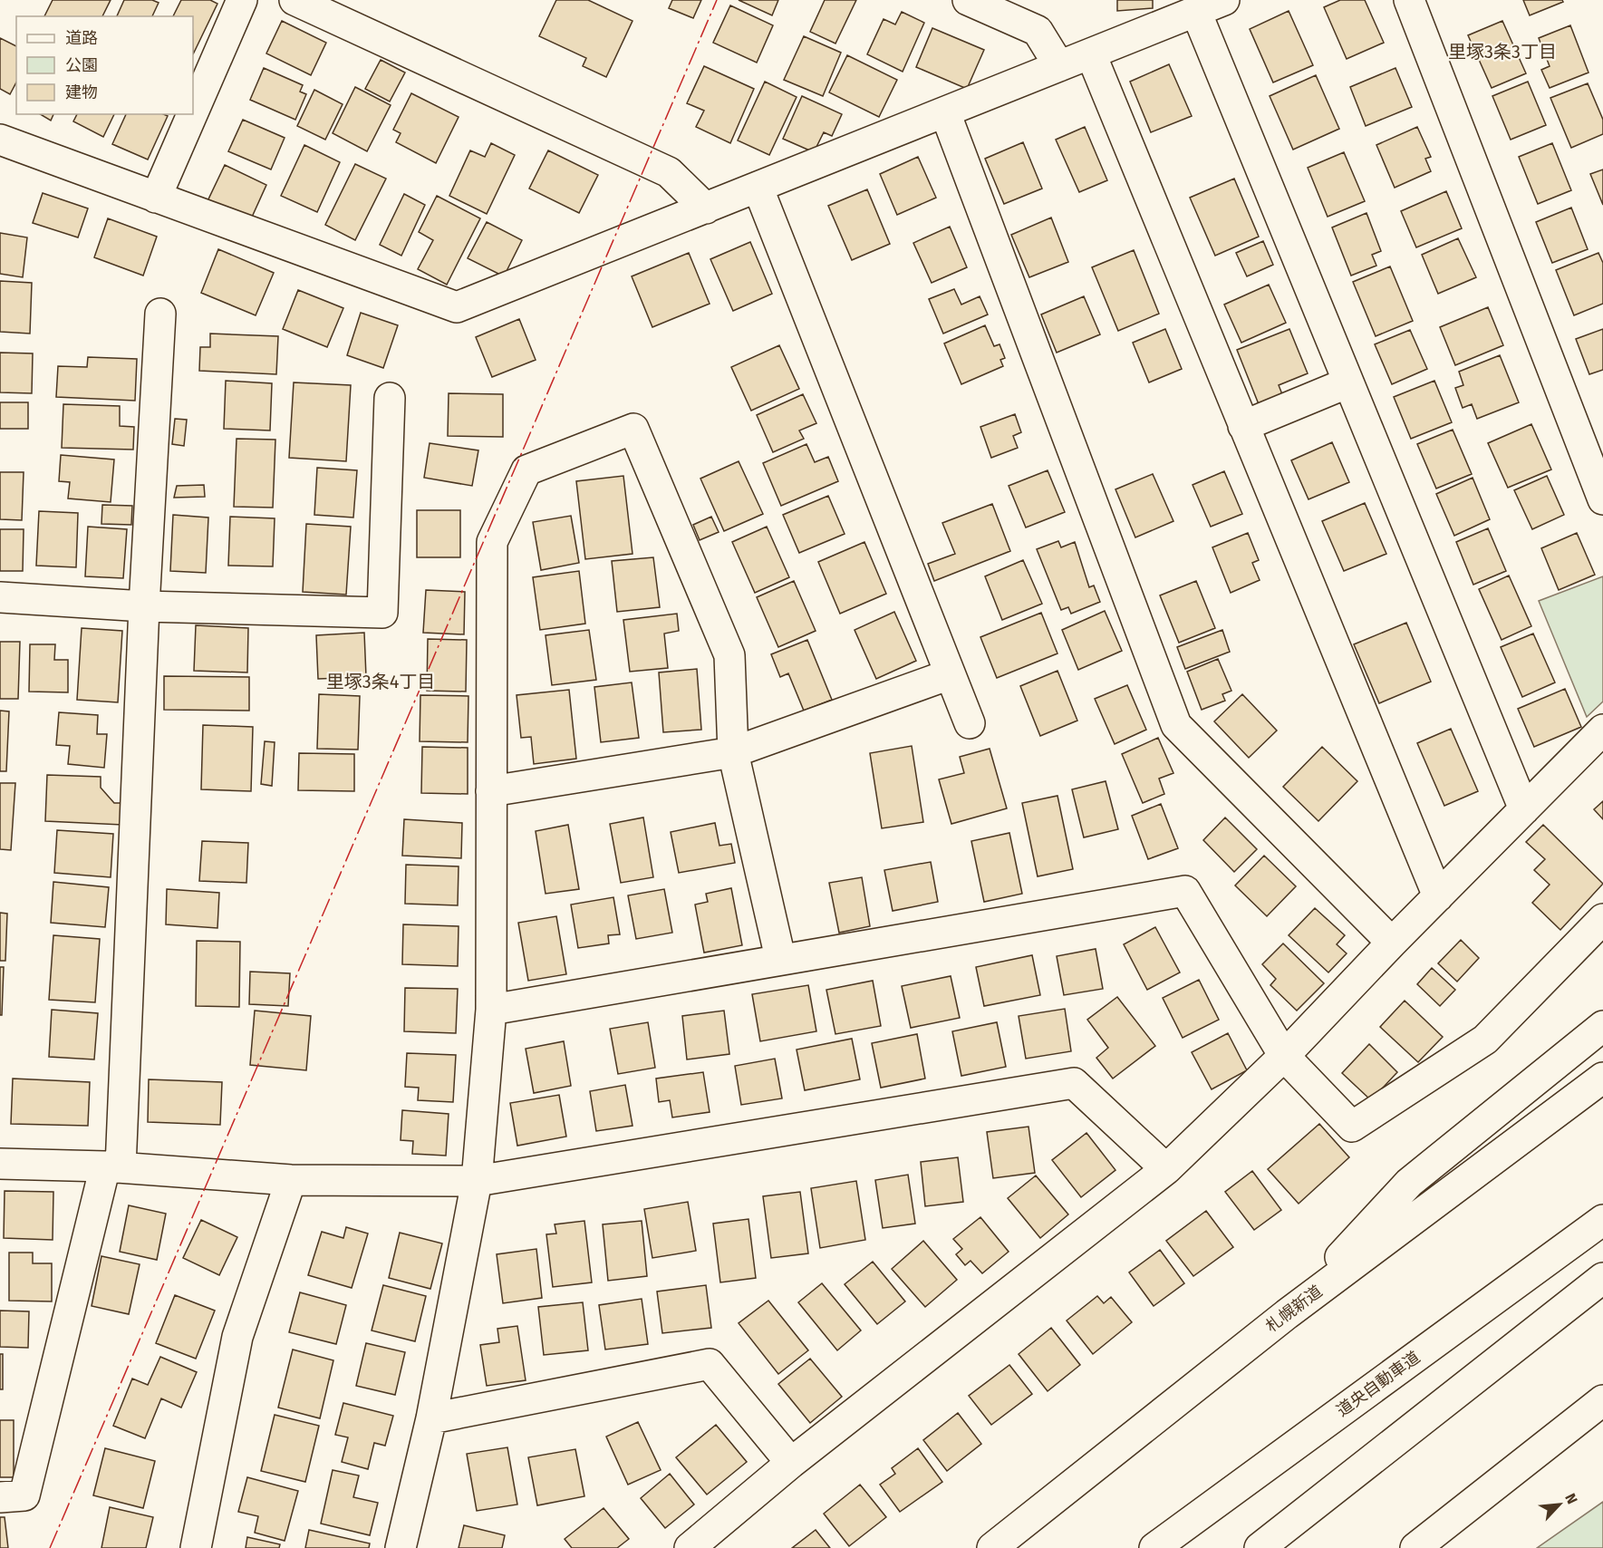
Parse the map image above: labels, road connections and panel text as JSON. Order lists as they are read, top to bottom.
{
  "streets": {
    "main road": ["札幌新道", "道央自動車道"]
  },
  "districts": ["里塚3条3丁目", "里塚3条4丁目"],
  "legend": ["道路", "公園", "建物"],
  "north": "top right"
}
